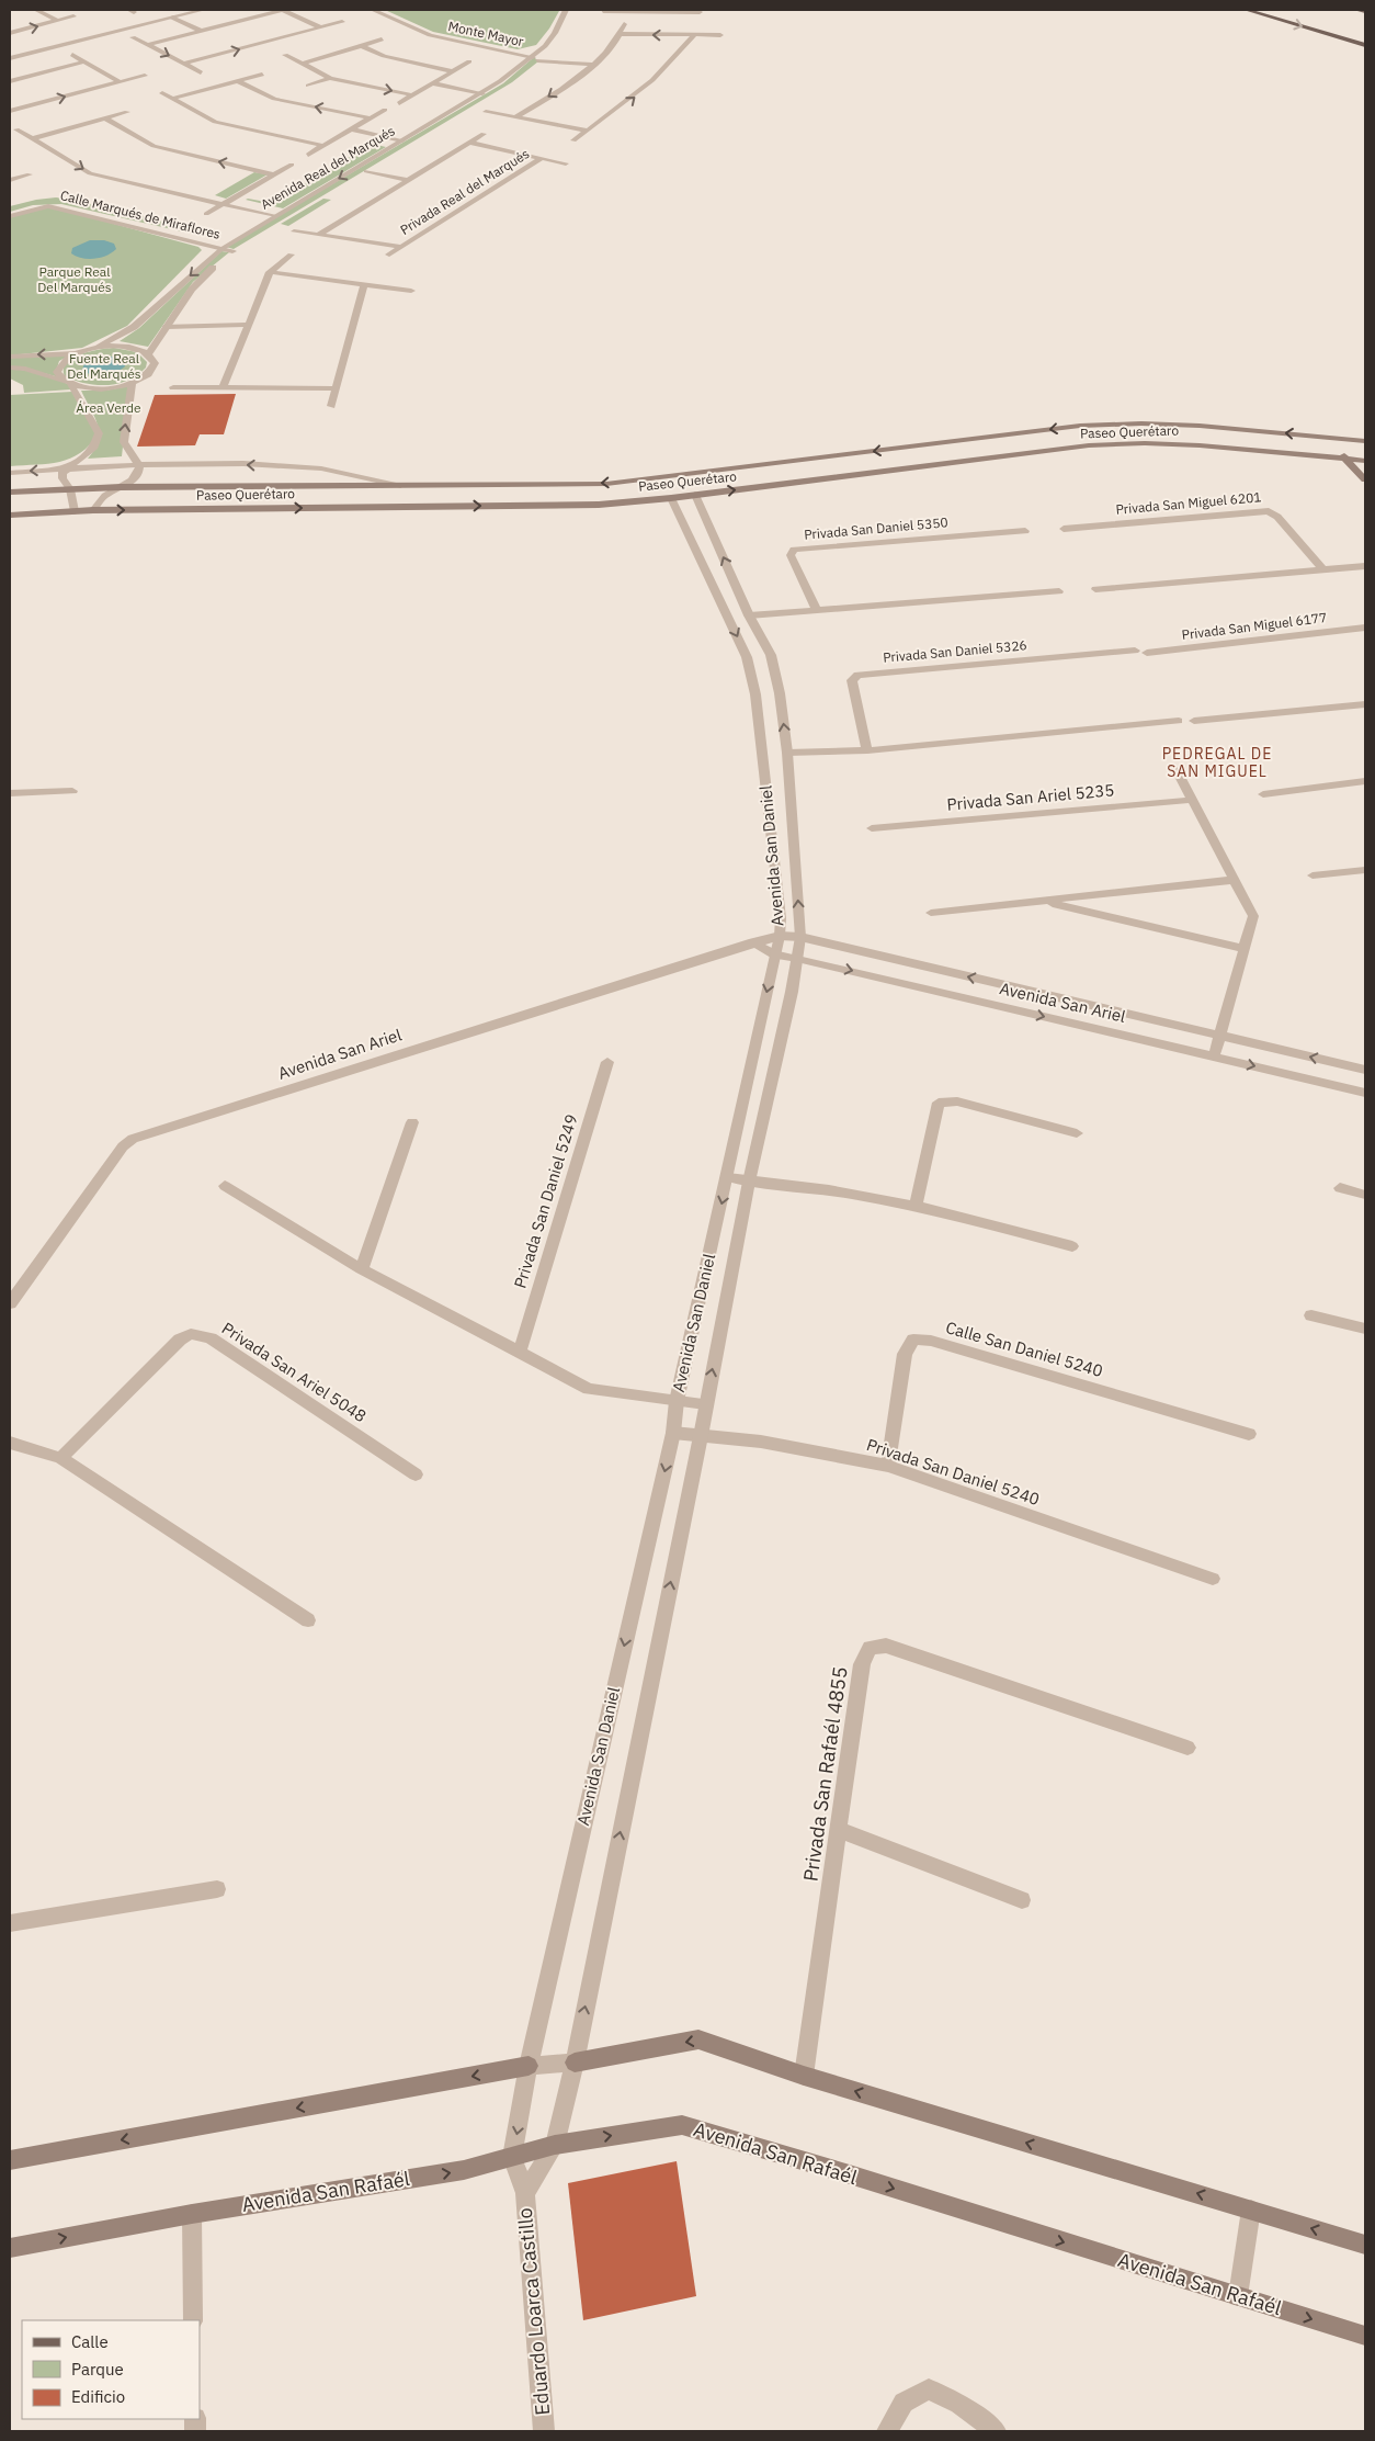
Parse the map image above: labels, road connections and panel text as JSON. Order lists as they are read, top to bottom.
{
  "streets": {
    "main road": ["Paseo Querétaro", "Avenida San Rafaél"],
    "street": [
      "Monte Mayor",
      "Avenida Real del Marqués",
      "Privada Real del Marqués",
      "Calle Marqués de Miraflores",
      "Privada San Miguel 6201",
      "Privada San Daniel 5350",
      "Privada San Miguel 6177",
      "Privada San Daniel 5326",
      "Privada San Ariel 5235",
      "Avenida San Daniel",
      "Avenida San Ariel",
      "Privada San Daniel 5249",
      "Calle San Daniel 5240",
      "Privada San Ariel 5048",
      "Privada San Daniel 5240",
      "Privada San Rafaél 4855",
      "Eduardo Loarca Castillo"
    ]
  },
  "crossings": [
    ["Monte Mayor", "Avenida Real del Marqués"],
    ["Avenida Real del Marqués", "Calle Marqués de Miraflores"],
    ["Paseo Querétaro", "Avenida San Daniel"],
    ["Avenida San Daniel", "Avenida San Ariel"],
    ["Avenida San Daniel", "Privada San Daniel 5240"],
    ["Avenida San Daniel", "Avenida San Rafaél"],
    ["Avenida San Daniel", "Eduardo Loarca Castillo"],
    ["Calle San Daniel 5240", "Privada San Daniel 5240"],
    ["Avenida San Rafaél", "Eduardo Loarca Castillo"]
  ],
  "districts": ["PEDREGAL DE SAN MIGUEL"],
  "parks": ["Parque Real Del Marqués", "Fuente Real Del Marqués", "Área Verde"],
  "legend": ["Calle", "Parque", "Edificio"]
}
